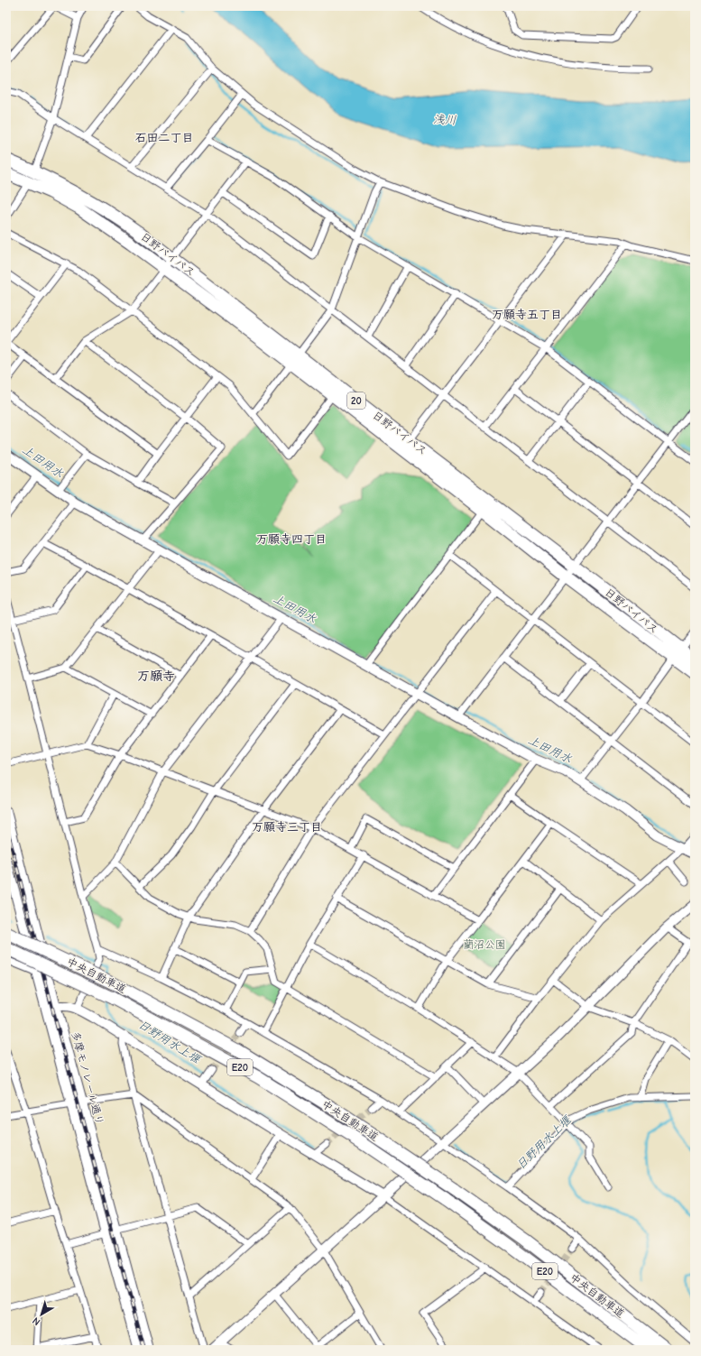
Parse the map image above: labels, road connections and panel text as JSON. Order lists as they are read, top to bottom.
{
  "streets": {
    "highway": [
      "日野バイパス",
      "20",
      "中央自動車道",
      "E20"
    ],
    "street": ["多摩モノレール通り"]
  },
  "districts": [
    "石田二丁目",
    "万願寺五丁目",
    "万願寺四丁目",
    "万願寺",
    "万願寺三丁目"
  ],
  "water": ["浅川", "上田用水", "日野用水上堰"],
  "parks": ["藺沼公園"],
  "north": "bottom left"
}
